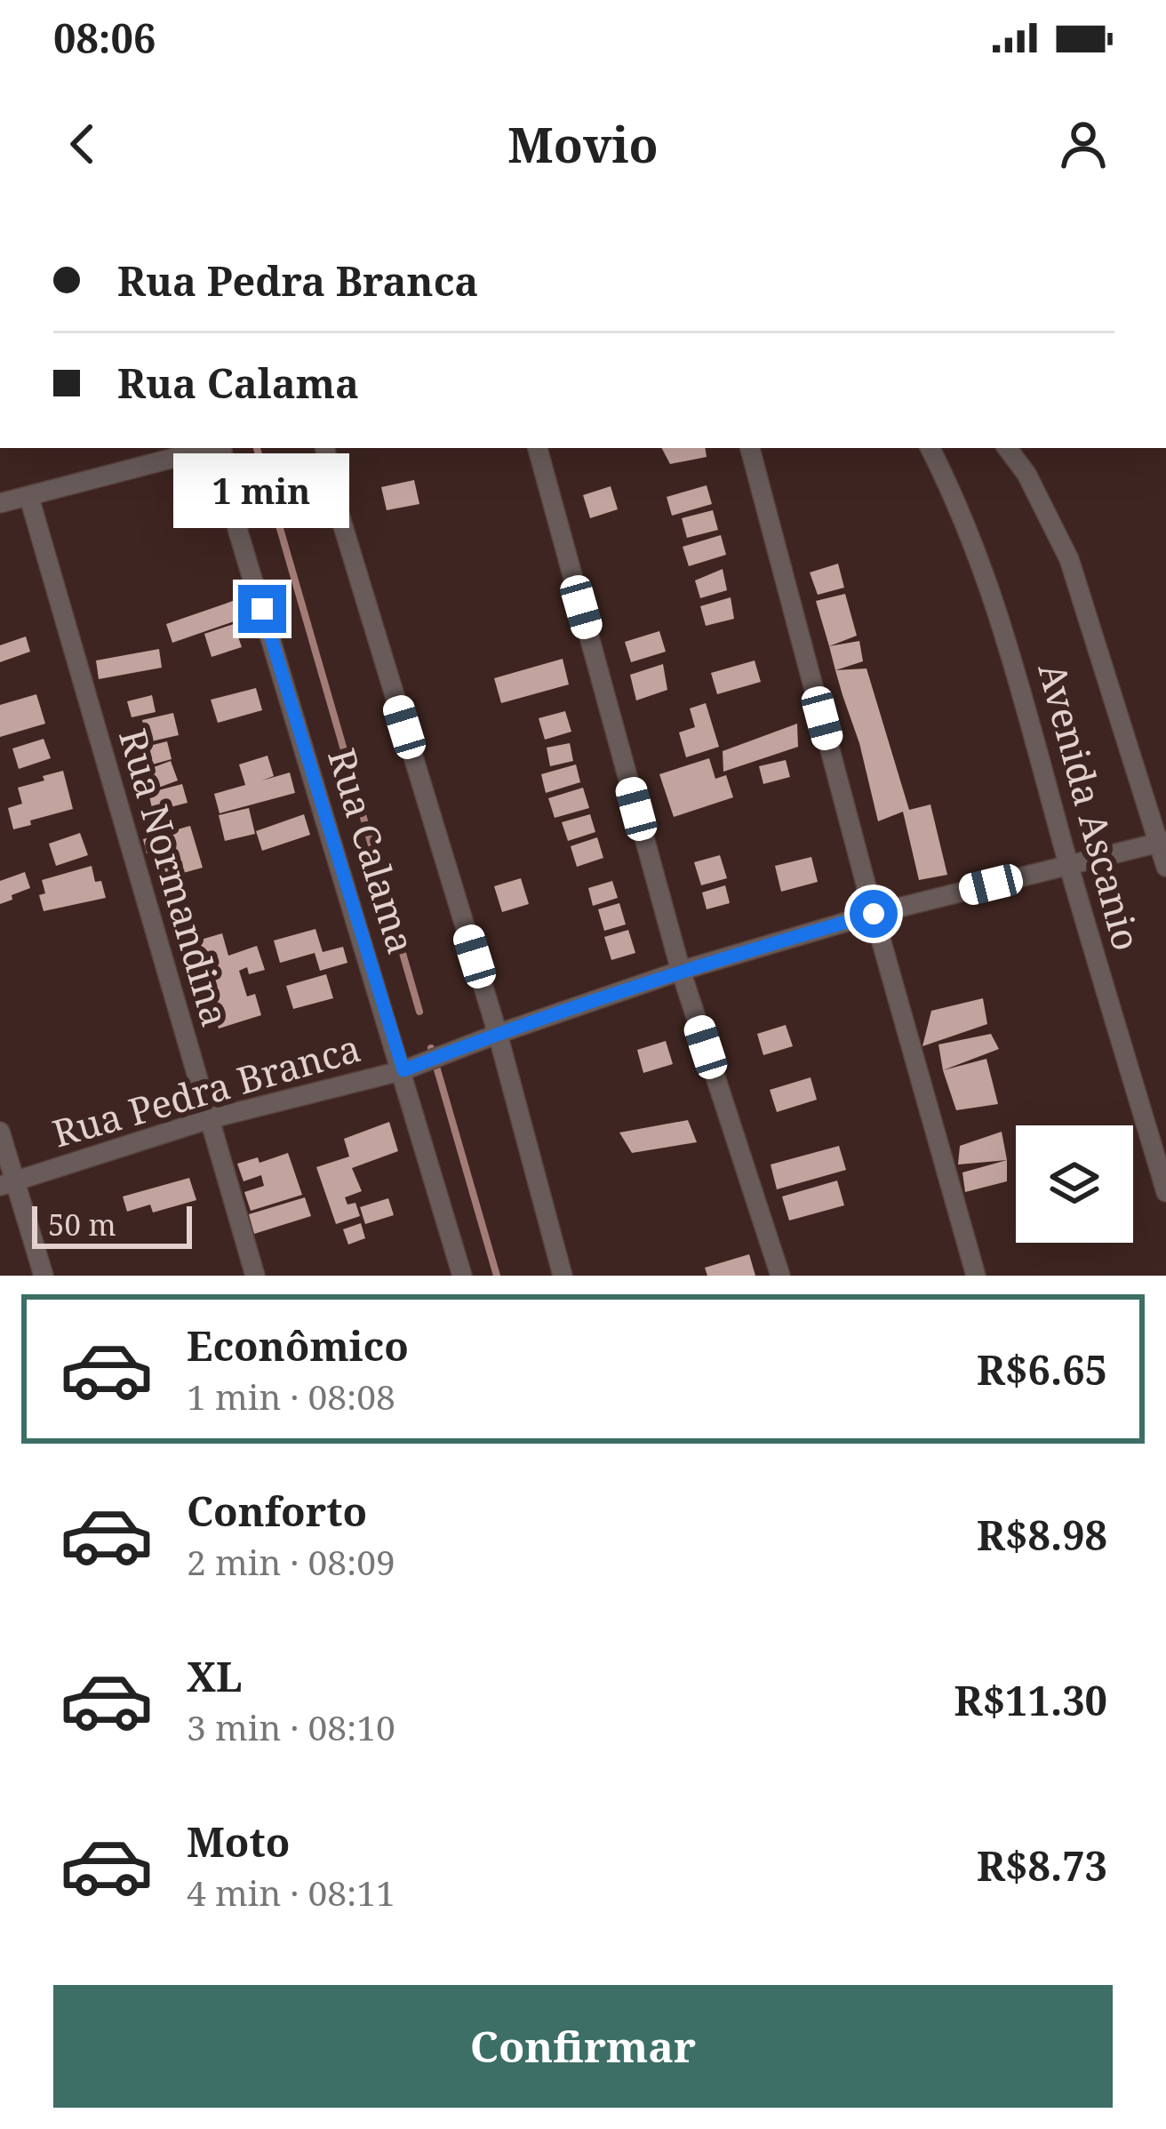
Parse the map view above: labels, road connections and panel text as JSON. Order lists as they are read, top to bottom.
{
  "streets": {
    "street": [
      "Avenida Ascanio",
      "Rua Calama",
      "Rua Normandina",
      "Rua Pedra Branca"
    ]
  },
  "crossings": [
    ["Avenida Ascanio", "Rua Pedra Branca"],
    ["Rua Calama", "Rua Pedra Branca"],
    ["Rua Normandina", "Rua Pedra Branca"]
  ],
  "scale_bar": "50 m",
  "page": {
    "status": "08:06",
    "header": "Movio",
    "banner": ["Rua Pedra Branca", "Rua Calama"],
    "bubble": "1 min",
    "scale": "50 m",
    "list": [
      {
        "name": "Econômico",
        "note": "1 min · 08:08",
        "value": "R$6.65"
      },
      {
        "name": "Conforto",
        "note": "2 min · 08:09",
        "value": "R$8.98"
      },
      {
        "name": "XL",
        "note": "3 min · 08:10",
        "value": "R$11.30"
      },
      {
        "name": "Moto",
        "note": "4 min · 08:11",
        "value": "R$8.73"
      }
    ],
    "buttons": "Confirmar"
  }
}
